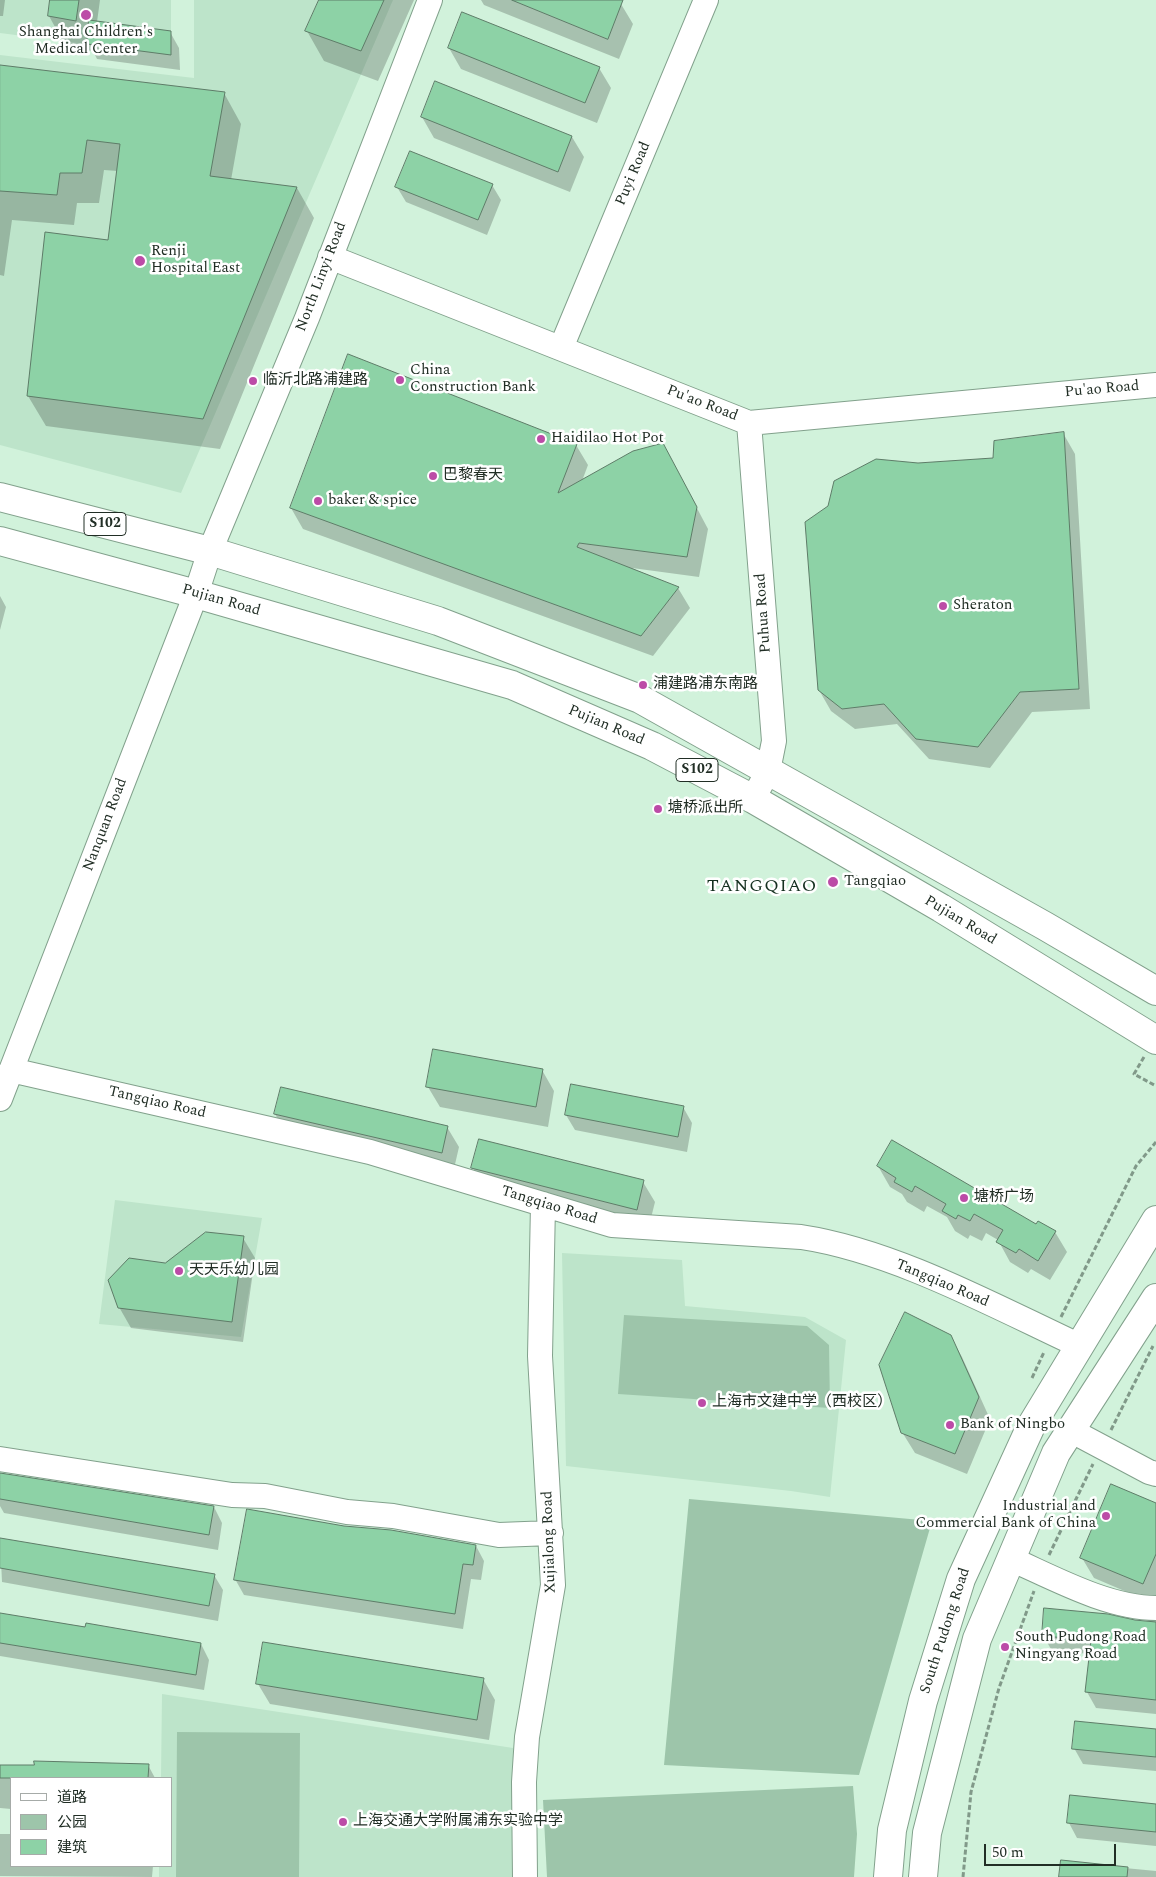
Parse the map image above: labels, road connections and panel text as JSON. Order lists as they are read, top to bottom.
{
  "streets": {
    "main road": ["S102", "Pujian Road", "South Pudong Road"],
    "street": [
      "Puyi Road",
      "North Linyi Road",
      "Pu'ao Road",
      "Puhua Road",
      "Nanquan Road",
      "Tangqiao Road",
      "Xujialong Road"
    ]
  },
  "crossings": [
    ["Puyi Road", "Pu'ao Road"],
    ["North Linyi Road", "Pu'ao Road"],
    ["North Linyi Road", "S102"],
    ["North Linyi Road", "Nanquan Road"],
    ["Pu'ao Road", "Puhua Road"],
    ["S102", "Puhua Road"],
    ["S102", "Nanquan Road"],
    ["Pujian Road", "Puhua Road"],
    ["Pujian Road", "Nanquan Road"],
    ["Nanquan Road", "Tangqiao Road"],
    ["Tangqiao Road", "Xujialong Road"],
    ["Tangqiao Road", "South Pudong Road"]
  ],
  "districts": ["TANGQIAO"],
  "places": [
    "Shanghai Children's Medical Center",
    "Renji Hospital East",
    "China Construction Bank",
    "临沂北路浦建路",
    "Haidilao Hot Pot",
    "巴黎春天",
    "baker & spice",
    "Sheraton",
    "浦建路浦东南路",
    "塘桥派出所",
    "Tangqiao",
    "塘桥广场",
    "天天乐幼儿园",
    "上海市文建中学（西校区）",
    "Bank of Ningbo",
    "Industrial and Commercial Bank of China",
    "South Pudong Road Ningyang Road",
    "上海交通大学附属浦东实验中学"
  ],
  "legend": ["道路", "公园", "建筑"],
  "scale_bar": "50 m"
}
